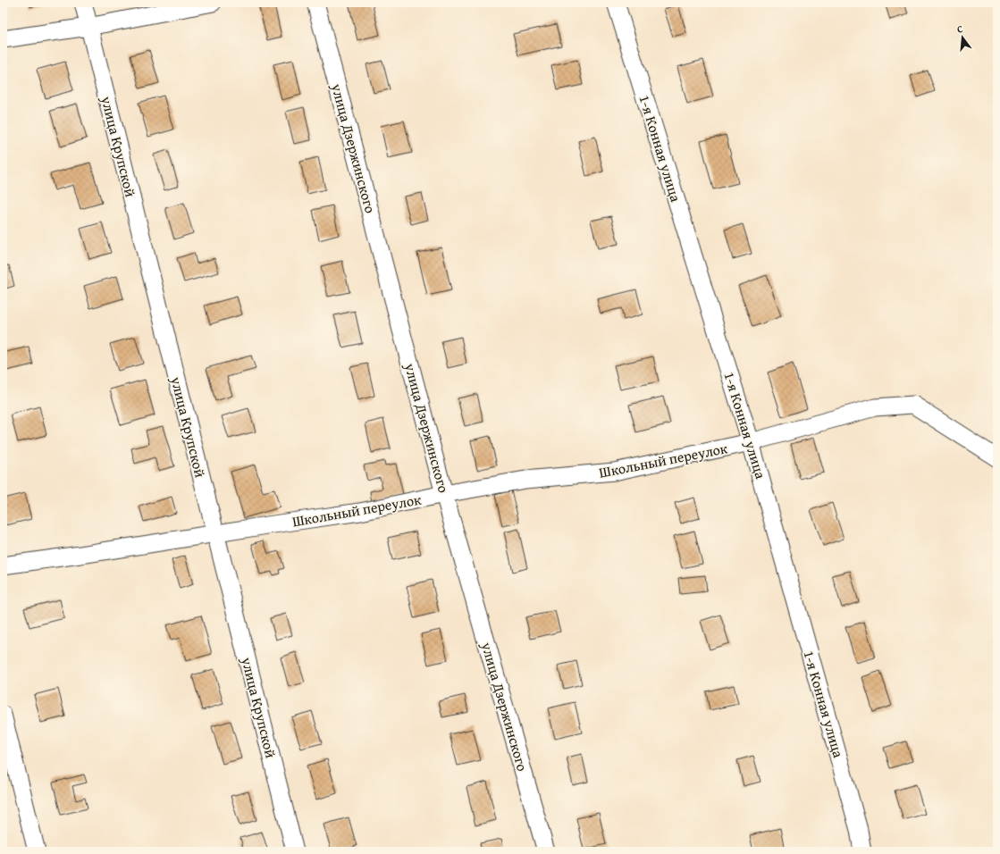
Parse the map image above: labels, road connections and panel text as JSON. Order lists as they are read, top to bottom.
{
  "streets": {
    "street": [
      "улица Крупской",
      "улица Дзержинского",
      "1-я Конная улица",
      "Школьный переулок"
    ]
  },
  "crossings": [
    ["улица Крупской", "Школьный переулок"],
    ["улица Дзержинского", "Школьный переулок"],
    ["1-я Конная улица", "Школьный переулок"]
  ],
  "north": "top"
}
